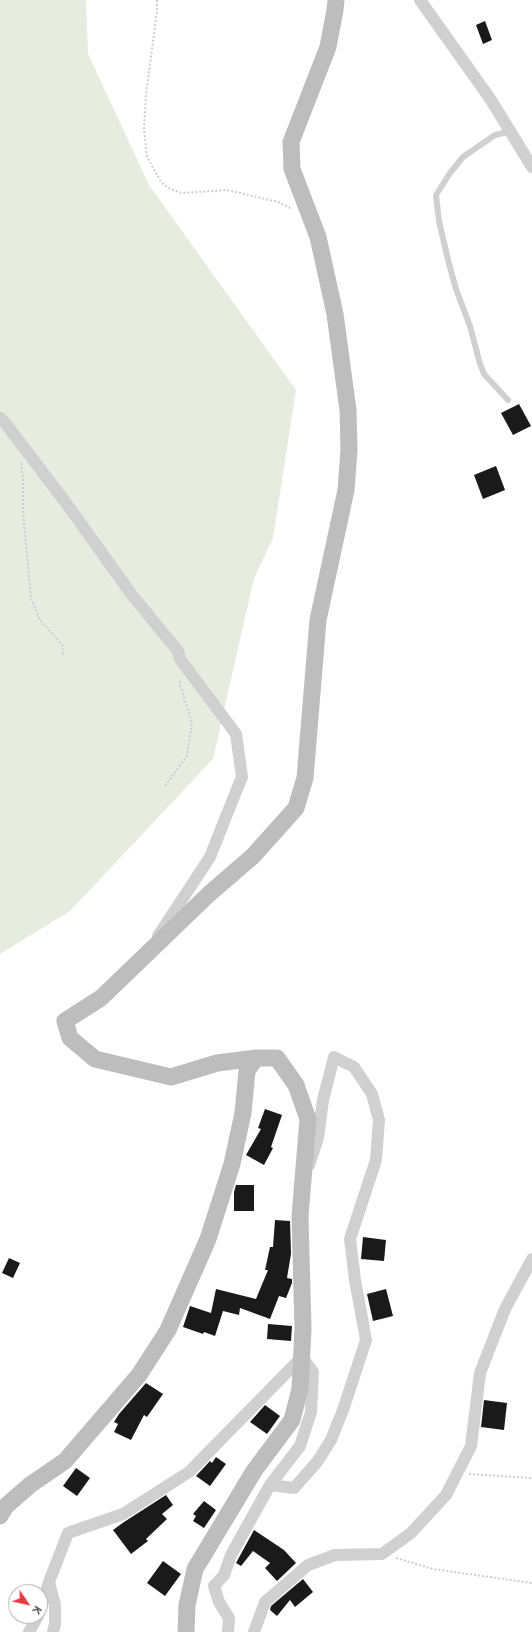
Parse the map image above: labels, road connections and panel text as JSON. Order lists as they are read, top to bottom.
{
  "north": "bottom right"
}
